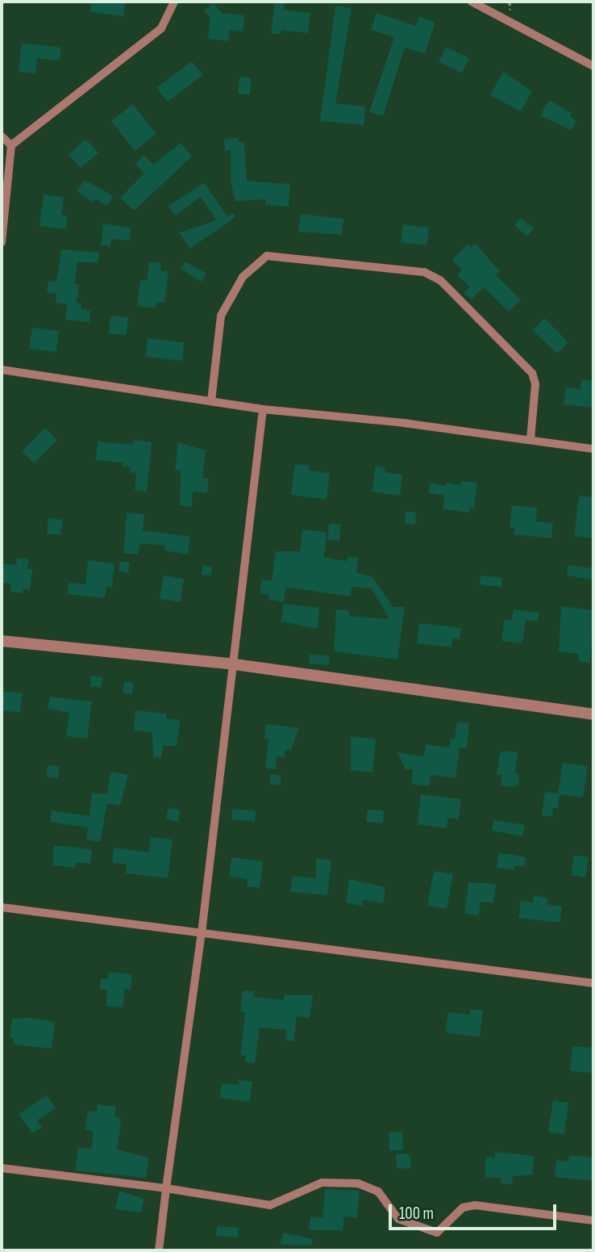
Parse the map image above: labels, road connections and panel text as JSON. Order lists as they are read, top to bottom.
{
  "scale_bar": "100 m"
}
